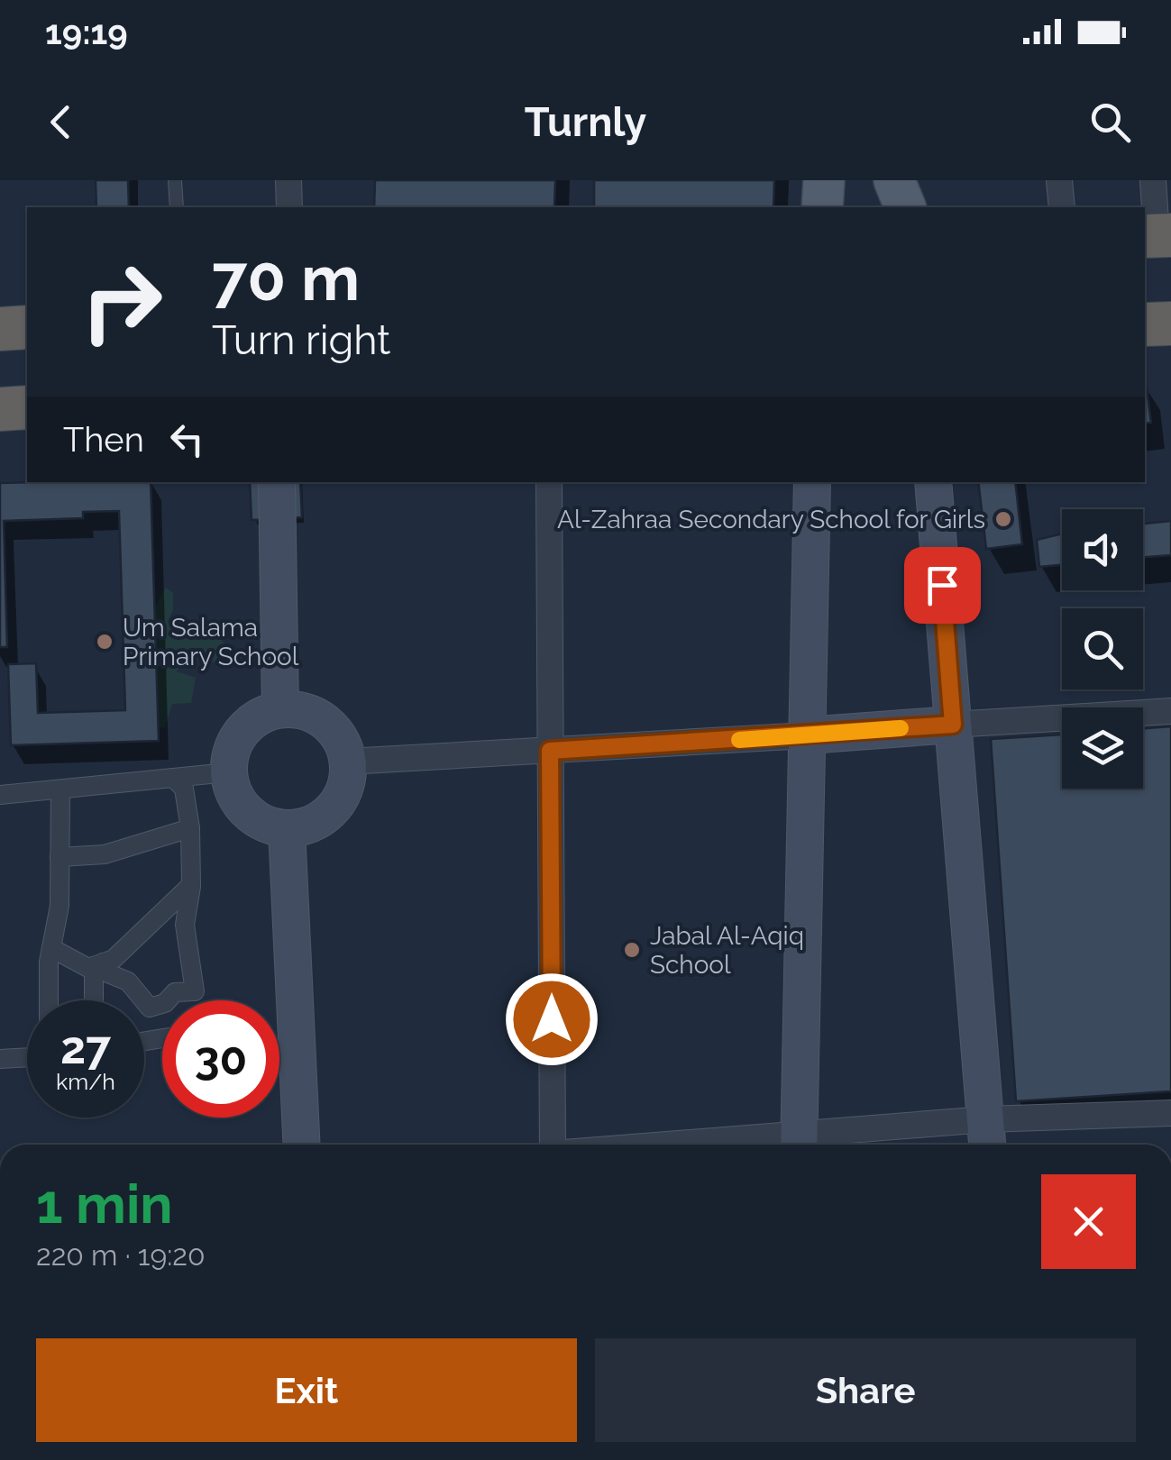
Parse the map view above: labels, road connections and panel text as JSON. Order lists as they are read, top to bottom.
{
  "places": ["Al-Zahraa Secondary School for Girls", "Um Salama Primary School", "Jabal Al-Aqiq School"],
  "page": {
    "status": "19:19",
    "header": "Turnly",
    "turn": ["70 m", "Turn right"],
    "then": "Then",
    "speed": "27 km/h",
    "limit": "30",
    "heading": ["1 min", "220 m · 19:20"],
    "buttons": ["Exit", "Share"]
  }
}
